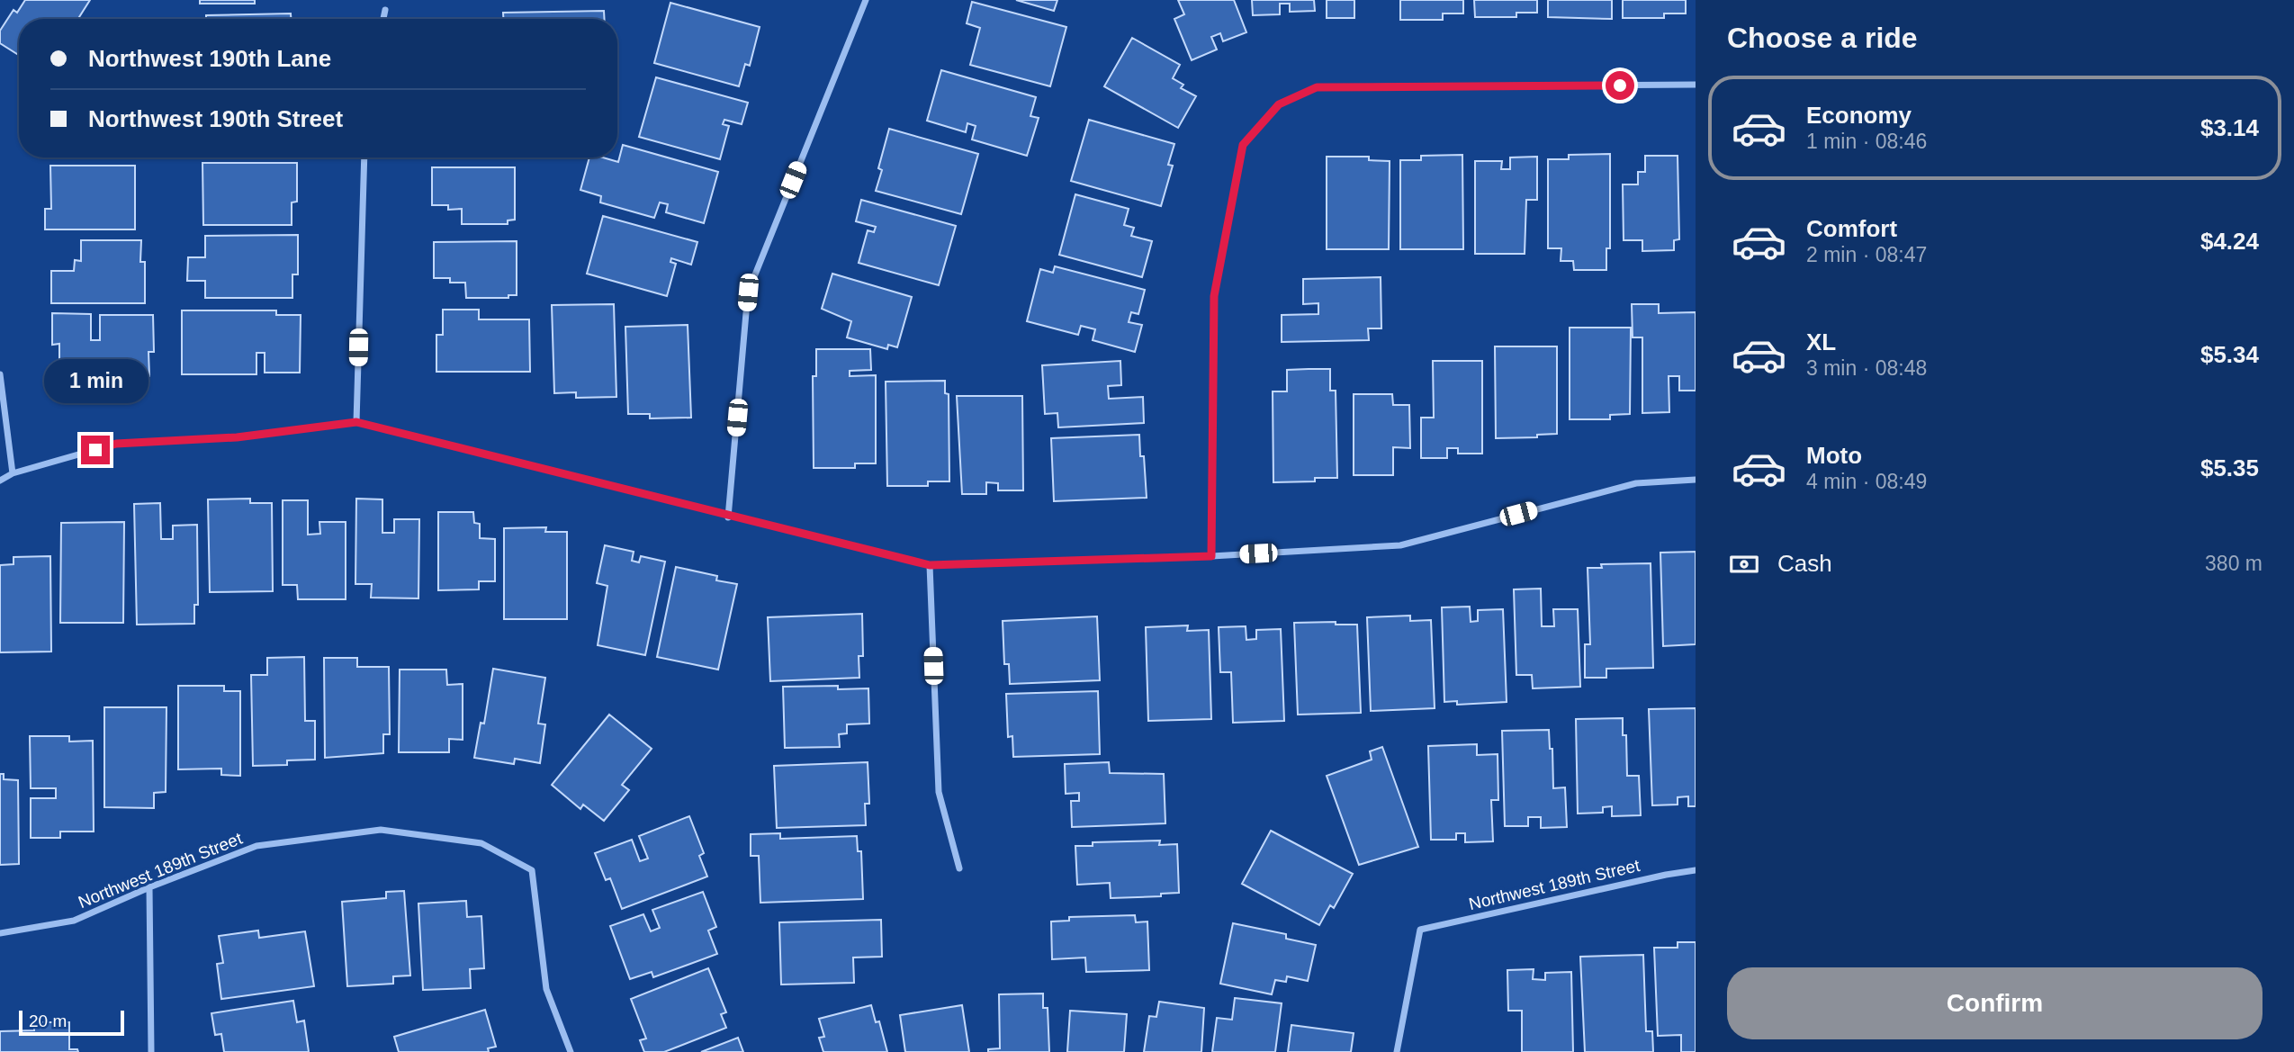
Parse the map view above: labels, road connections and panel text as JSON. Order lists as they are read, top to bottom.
{
  "streets": {
    "street": ["Northwest 189th Street"]
  },
  "scale_bar": "20 m",
  "page": {
    "heading": "Choose a ride",
    "banner": ["Northwest 190th Lane", "Northwest 190th Street"],
    "list": [
      {
        "name": "Economy",
        "note": "1 min · 08:46",
        "value": "$3.14"
      },
      {
        "name": "Comfort",
        "note": "2 min · 08:47",
        "value": "$4.24"
      },
      {
        "name": "XL",
        "note": "3 min · 08:48",
        "value": "$5.34"
      },
      {
        "name": "Moto",
        "note": "4 min · 08:49",
        "value": "$5.35"
      }
    ],
    "bubble": "1 min",
    "pay": ["Cash", "380 m"],
    "buttons": "Confirm",
    "scale": "20 m"
  }
}
